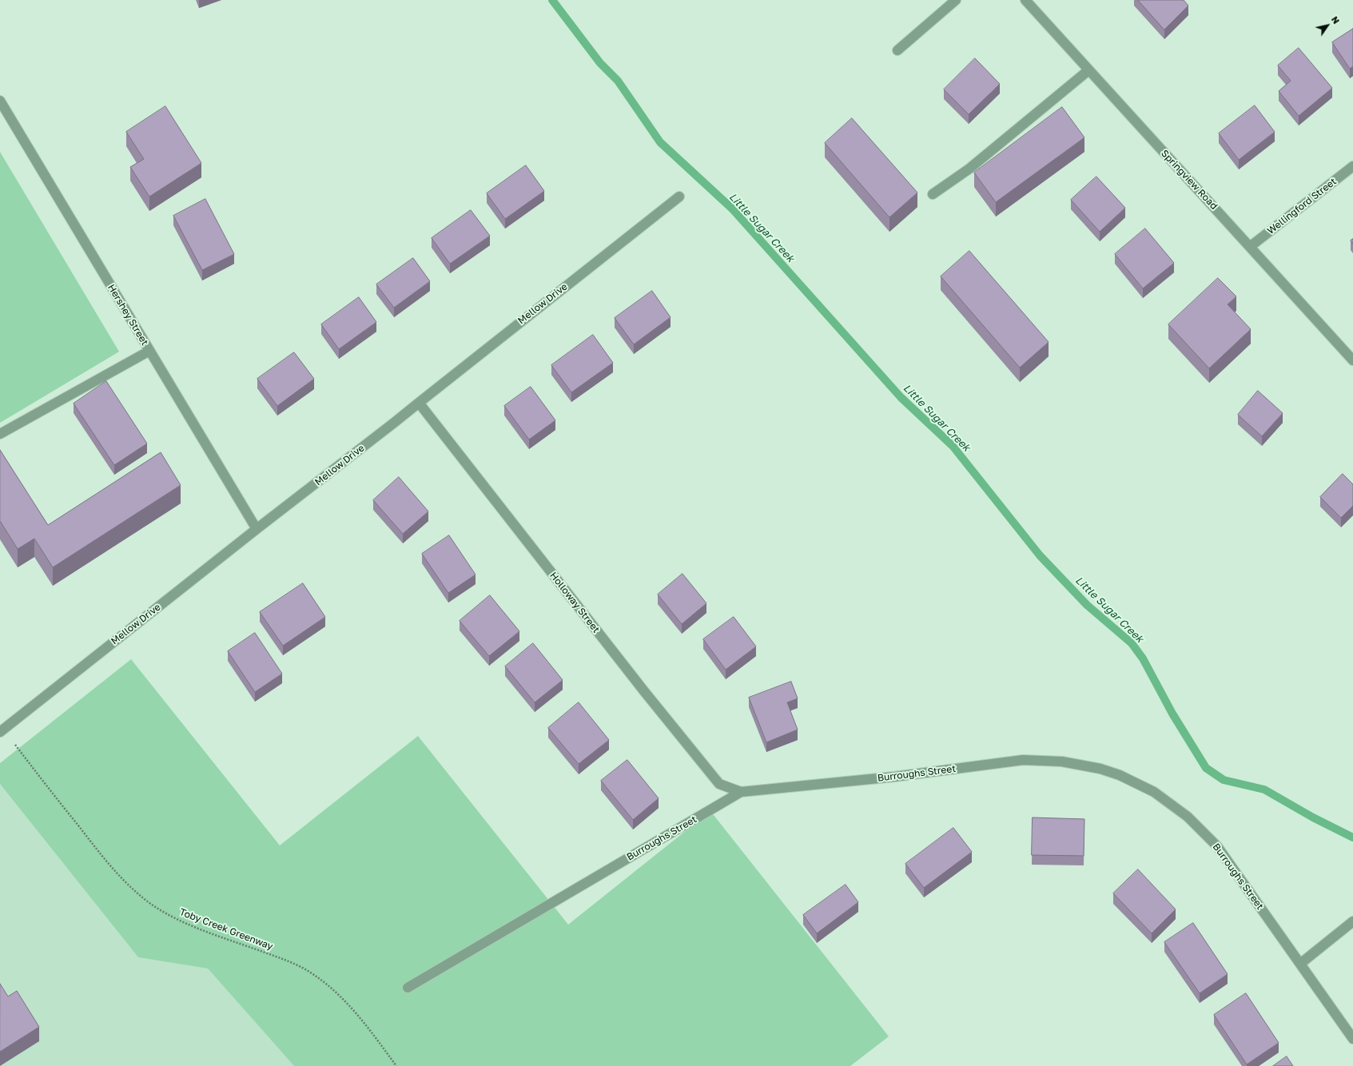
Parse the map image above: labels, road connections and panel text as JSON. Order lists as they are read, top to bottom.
{
  "streets": {
    "street": [
      "Springview Road",
      "Wellingford Street",
      "Mellow Drive",
      "Hershey Street",
      "Holloway Street",
      "Burroughs Street"
    ],
    "path": ["Toby Creek Greenway"]
  },
  "crossings": [
    ["Springview Road", "Wellingford Street"],
    ["Mellow Drive", "Hershey Street"],
    ["Mellow Drive", "Holloway Street"],
    ["Holloway Street", "Burroughs Street"]
  ],
  "water": ["Little Sugar Creek"],
  "north": "top right"
}
